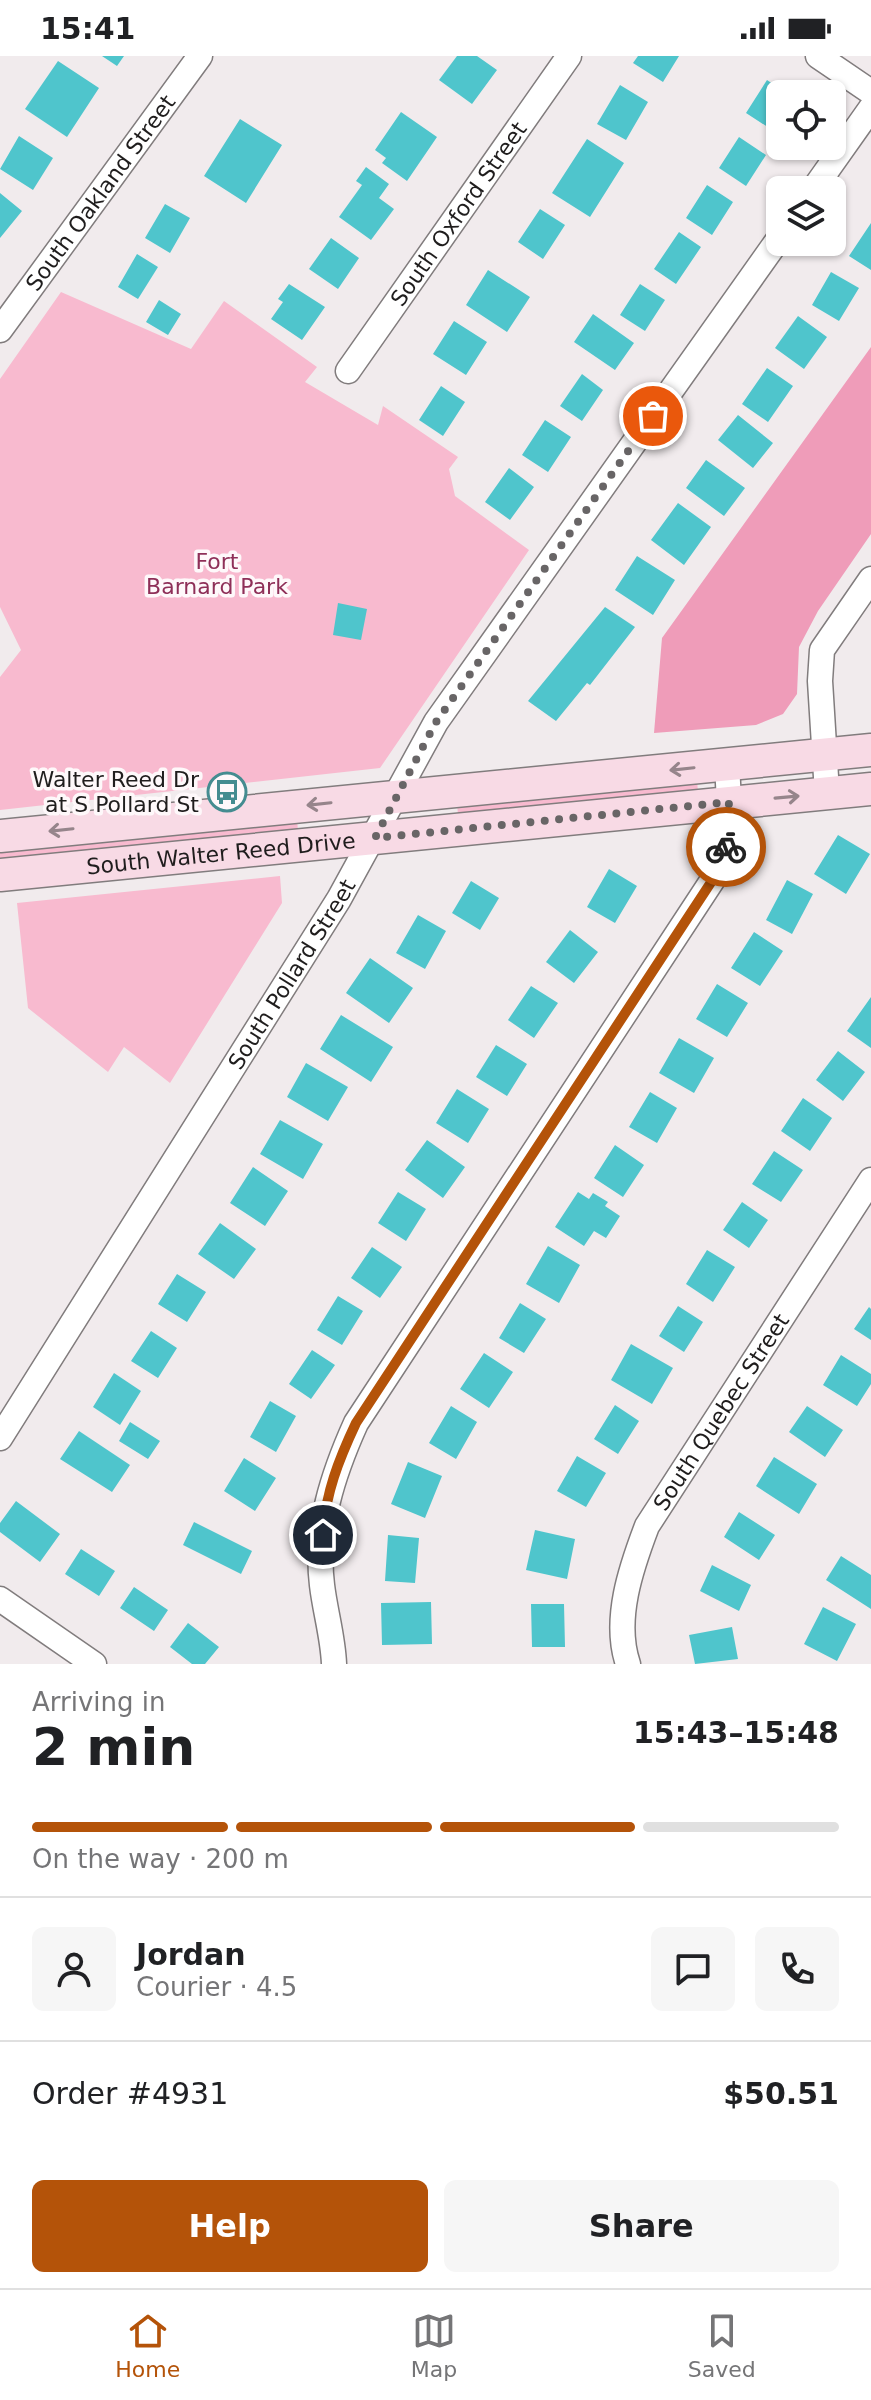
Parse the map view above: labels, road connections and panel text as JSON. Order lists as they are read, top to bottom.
{
  "streets": {
    "main road": ["South Walter Reed Drive"],
    "street": [
      "South Oakland Street",
      "South Oxford Street",
      "South Pollard Street",
      "South Quebec Street"
    ]
  },
  "crossings": [
    ["South Walter Reed Drive", "South Pollard Street"]
  ],
  "parks": ["Fort Barnard Park"],
  "places": {
    "bus stop": ["Walter Reed Dr at S Pollard St"]
  },
  "page": {
    "status": "15:41",
    "heading": ["2 min", "Arriving in", "15:43–15:48"],
    "panel": [
      "Jordan",
      "Courier · 4.5",
      "Order #4931",
      "$50.51"
    ],
    "bar": "On the way · 200 m",
    "buttons": ["Help", "Share"],
    "tabs": ["Home", "Map", "Saved"]
  }
}
